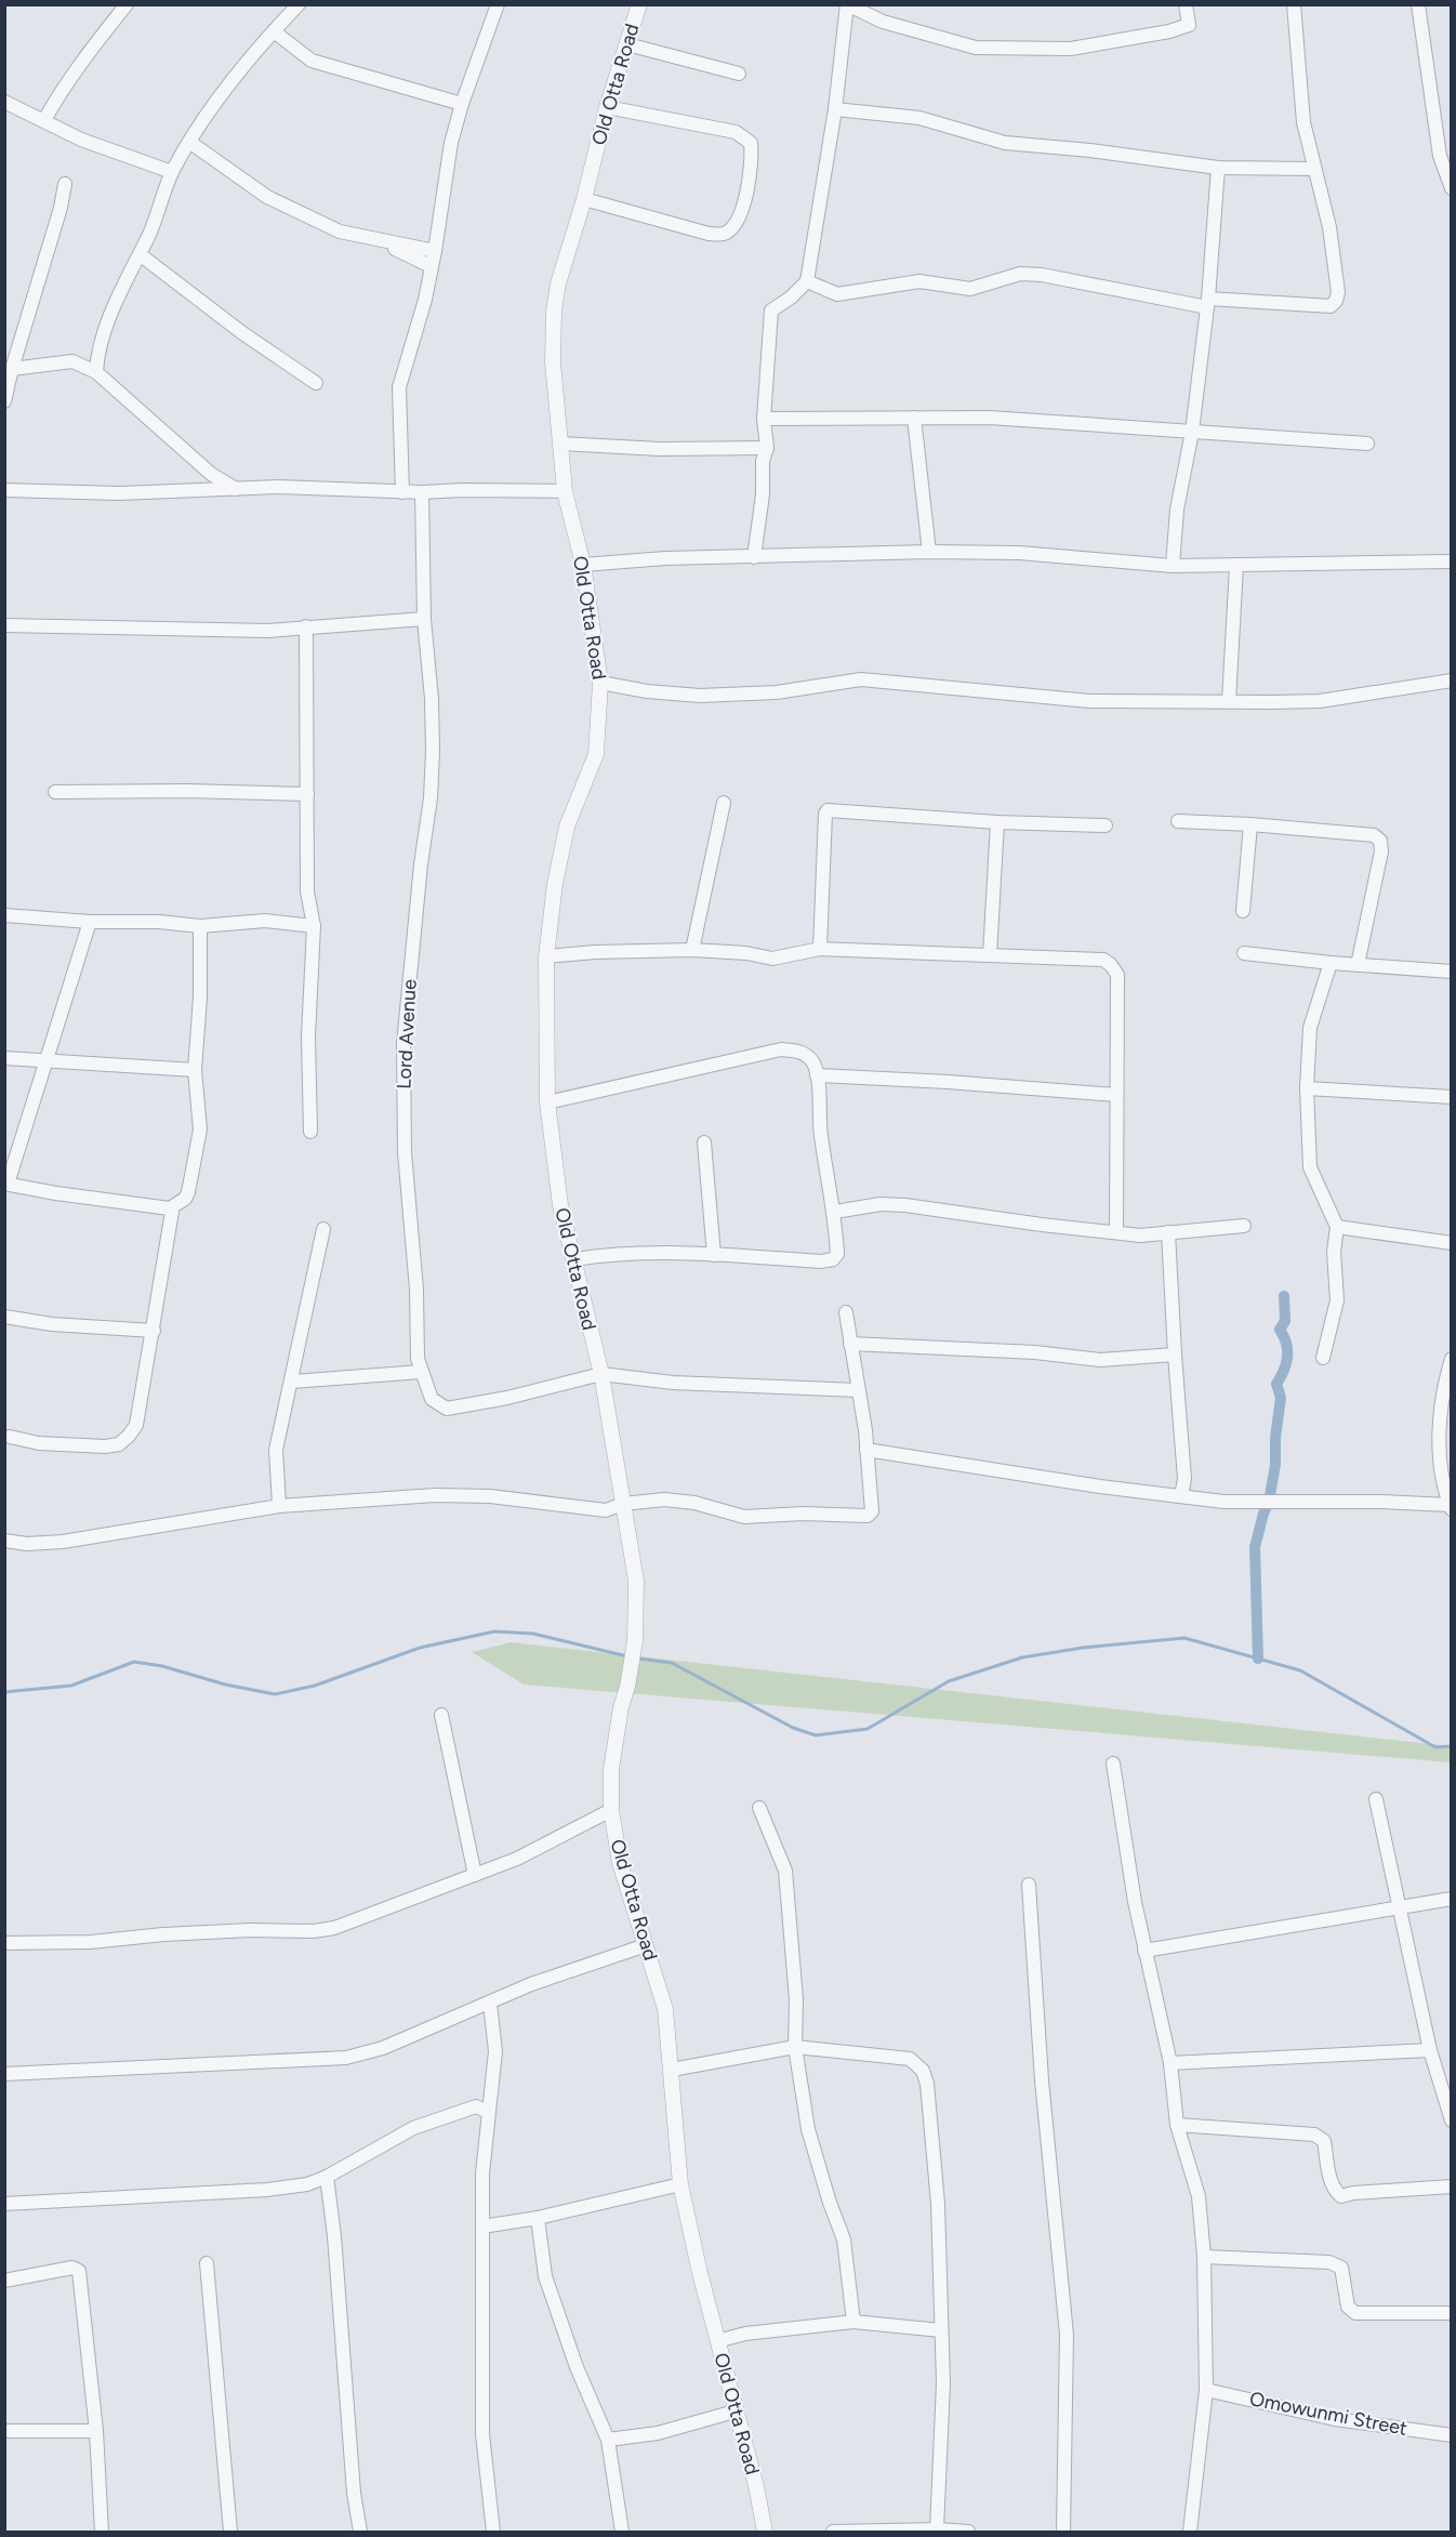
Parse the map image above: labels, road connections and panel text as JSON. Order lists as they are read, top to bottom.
{
  "streets": {
    "street": ["Old Otta Road", "Lord Avenue", "Omowunmi Street"]
  },
  "crossings": [
    ["Old Otta Road", "Lord Avenue"]
  ]
}
